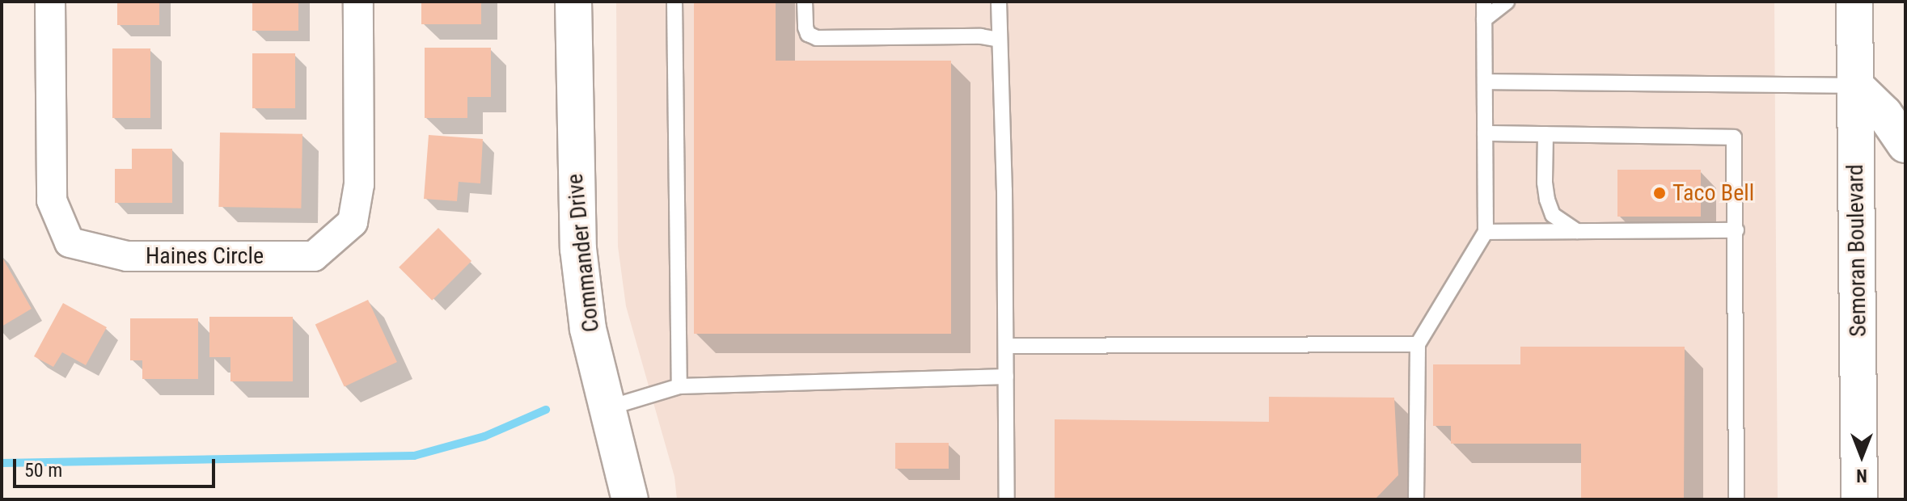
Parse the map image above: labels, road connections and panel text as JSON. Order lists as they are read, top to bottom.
{
  "streets": {
    "main road": ["Semoran Boulevard", "Commander Drive"],
    "street": ["Haines Circle"]
  },
  "places": ["Taco Bell"],
  "scale_bar": "50 m",
  "north": "bottom"
}
